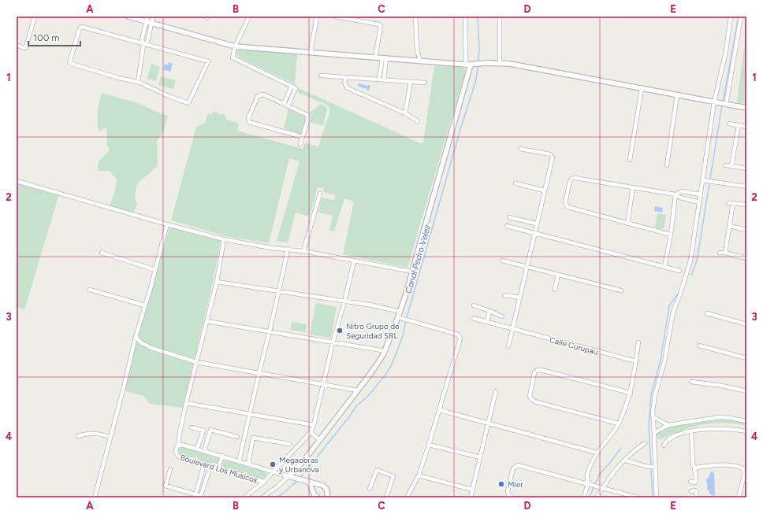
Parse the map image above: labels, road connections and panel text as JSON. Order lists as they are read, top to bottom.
{
  "streets": {
    "street": ["Calle Curupau", "Boulevard Los Musicos"]
  },
  "water": ["Canal Pedro Velez"],
  "places": ["Nitro Grupo de Seguridad SRL", "Megaobras y Urbanova", "Mier"],
  "scale_bar": "100 m",
  "grid": {
    "columns": [
      "A",
      "B",
      "C",
      "D",
      "E"
    ],
    "rows": [
      "1",
      "2",
      "3",
      "4"
    ]
  }
}
